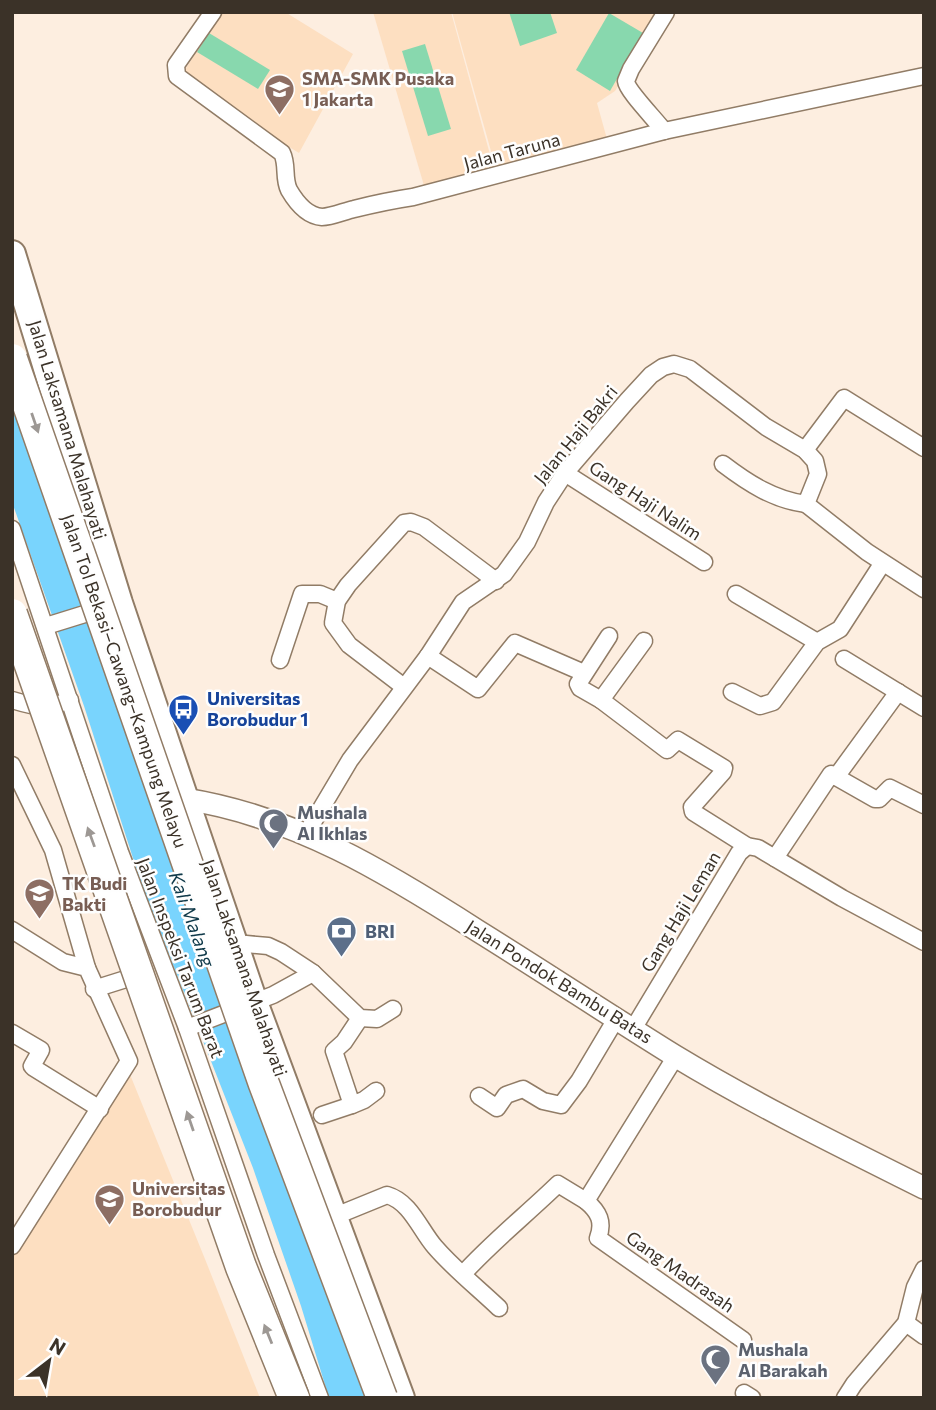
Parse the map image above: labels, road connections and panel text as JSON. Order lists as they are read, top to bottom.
{
  "streets": {
    "highway": ["Jalan Tol Bekasi–Cawang–Kampung Melayu"],
    "main road": ["Jalan Laksamana Malahayati"],
    "street": [
      "Jalan Taruna",
      "Jalan Haji Bakri",
      "Gang Haji Nalim",
      "Gang Haji Leman",
      "Jalan Inspeksi Tarum Barat",
      "Jalan Pondok Bambu Batas",
      "Gang Madrasah"
    ]
  },
  "crossings": [
    ["Jalan Laksamana Malahayati", "Jalan Pondok Bambu Batas"],
    ["Jalan Haji Bakri", "Gang Haji Nalim"],
    ["Jalan Haji Bakri", "Jalan Pondok Bambu Batas"],
    ["Gang Haji Leman", "Jalan Pondok Bambu Batas"]
  ],
  "water": ["Kali Malang"],
  "places": {
    "school or university": ["SMA-SMK Pusaka 1 Jakarta", "TK Budi Bakti", "Universitas Borobudur"],
    "bus stop": ["Universitas Borobudur 1"],
    "mosque": ["Mushala Al Ikhlas", "Mushala Al Barakah"],
    "bank": ["BRI"]
  },
  "north": "top right"
}
